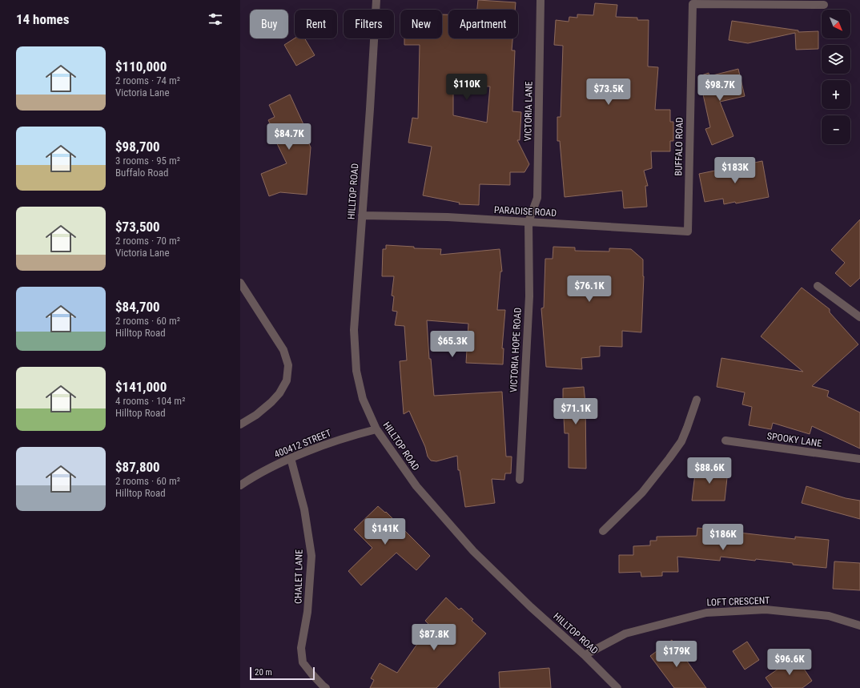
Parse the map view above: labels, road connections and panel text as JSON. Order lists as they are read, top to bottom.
{
  "streets": {
    "street": [
      "VICTORIA LANE",
      "BUFFALO ROAD",
      "HILLTOP ROAD",
      "PARADISE ROAD",
      "VICTORIA HOPE ROAD",
      "SPOOKY LANE",
      "400412 STREET",
      "CHALET LANE",
      "LOFT CRESCENT"
    ]
  },
  "crossings": [
    ["VICTORIA LANE", "PARADISE ROAD"],
    ["VICTORIA LANE", "VICTORIA HOPE ROAD"],
    ["BUFFALO ROAD", "PARADISE ROAD"],
    ["HILLTOP ROAD", "PARADISE ROAD"],
    ["HILLTOP ROAD", "400412 STREET"],
    ["HILLTOP ROAD", "LOFT CRESCENT"],
    ["PARADISE ROAD", "VICTORIA HOPE ROAD"],
    ["400412 STREET", "CHALET LANE"]
  ],
  "scale_bar": "20 m",
  "north": "bottom right",
  "page": {
    "heading": "14 homes",
    "map_buttons": ["+", "−"],
    "chip": [
      "Buy",
      "Rent",
      "Filters",
      "New",
      "Apartment"
    ],
    "list": [
      {
        "name": "$110,000",
        "note": "2 rooms · 74 m² · Victoria Lane"
      },
      {
        "name": "$98,700",
        "note": "3 rooms · 95 m² · Buffalo Road"
      },
      {
        "name": "$73,500",
        "note": "2 rooms · 70 m² · Victoria Lane"
      },
      {
        "name": "$84,700",
        "note": "2 rooms · 60 m² · Hilltop Road"
      },
      {
        "name": "$141,000",
        "note": "4 rooms · 104 m² · Hilltop Road"
      },
      {
        "name": "$87,800",
        "note": "2 rooms · 60 m² · Hilltop Road"
      }
    ],
    "price": [
      "$110K",
      "$98.7K",
      "$73.5K",
      "$84.7K",
      "$183K",
      "$76.1K",
      "$65.3K",
      "$71.1K",
      "$88.6K",
      "$141K",
      "$186K",
      "$87.8K",
      "$179K",
      "$96.6K"
    ],
    "scale": "20 m"
  }
}
